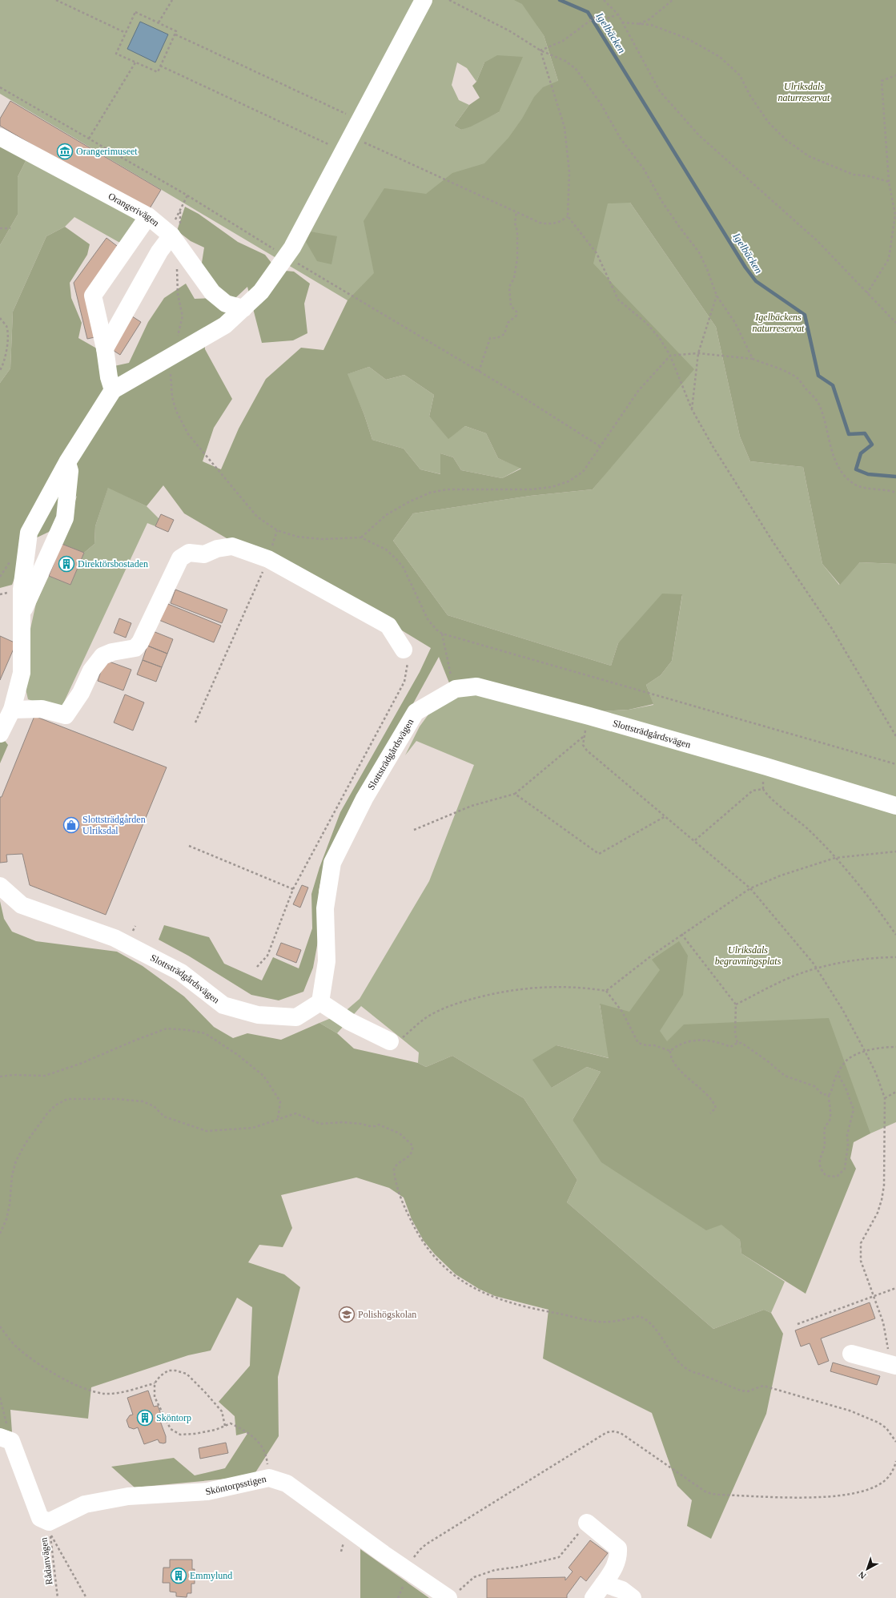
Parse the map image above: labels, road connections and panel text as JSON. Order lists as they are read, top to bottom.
{
  "streets": {
    "street": ["Orangerivägen", "Slottsträdgårdsvägen", "Sköntorpsstigen"],
    "path": ["Rådanvägen"]
  },
  "crossings": [
    ["Sköntorpsstigen", "Rådanvägen"]
  ],
  "water": ["Igelbäcken"],
  "parks": ["Ulriksdals naturreservat", "Igelbäckens naturreservat", "Ulriksdals begravningsplats"],
  "places": {
    "museum": ["Orangerimuseet"],
    "building": ["Direktörsbostaden", "Sköntorp", "Emmylund"],
    "shop": ["Slottsträdgården Ulriksdal"],
    "school or university": ["Polishögskolan"]
  },
  "north": "bottom left"
}
